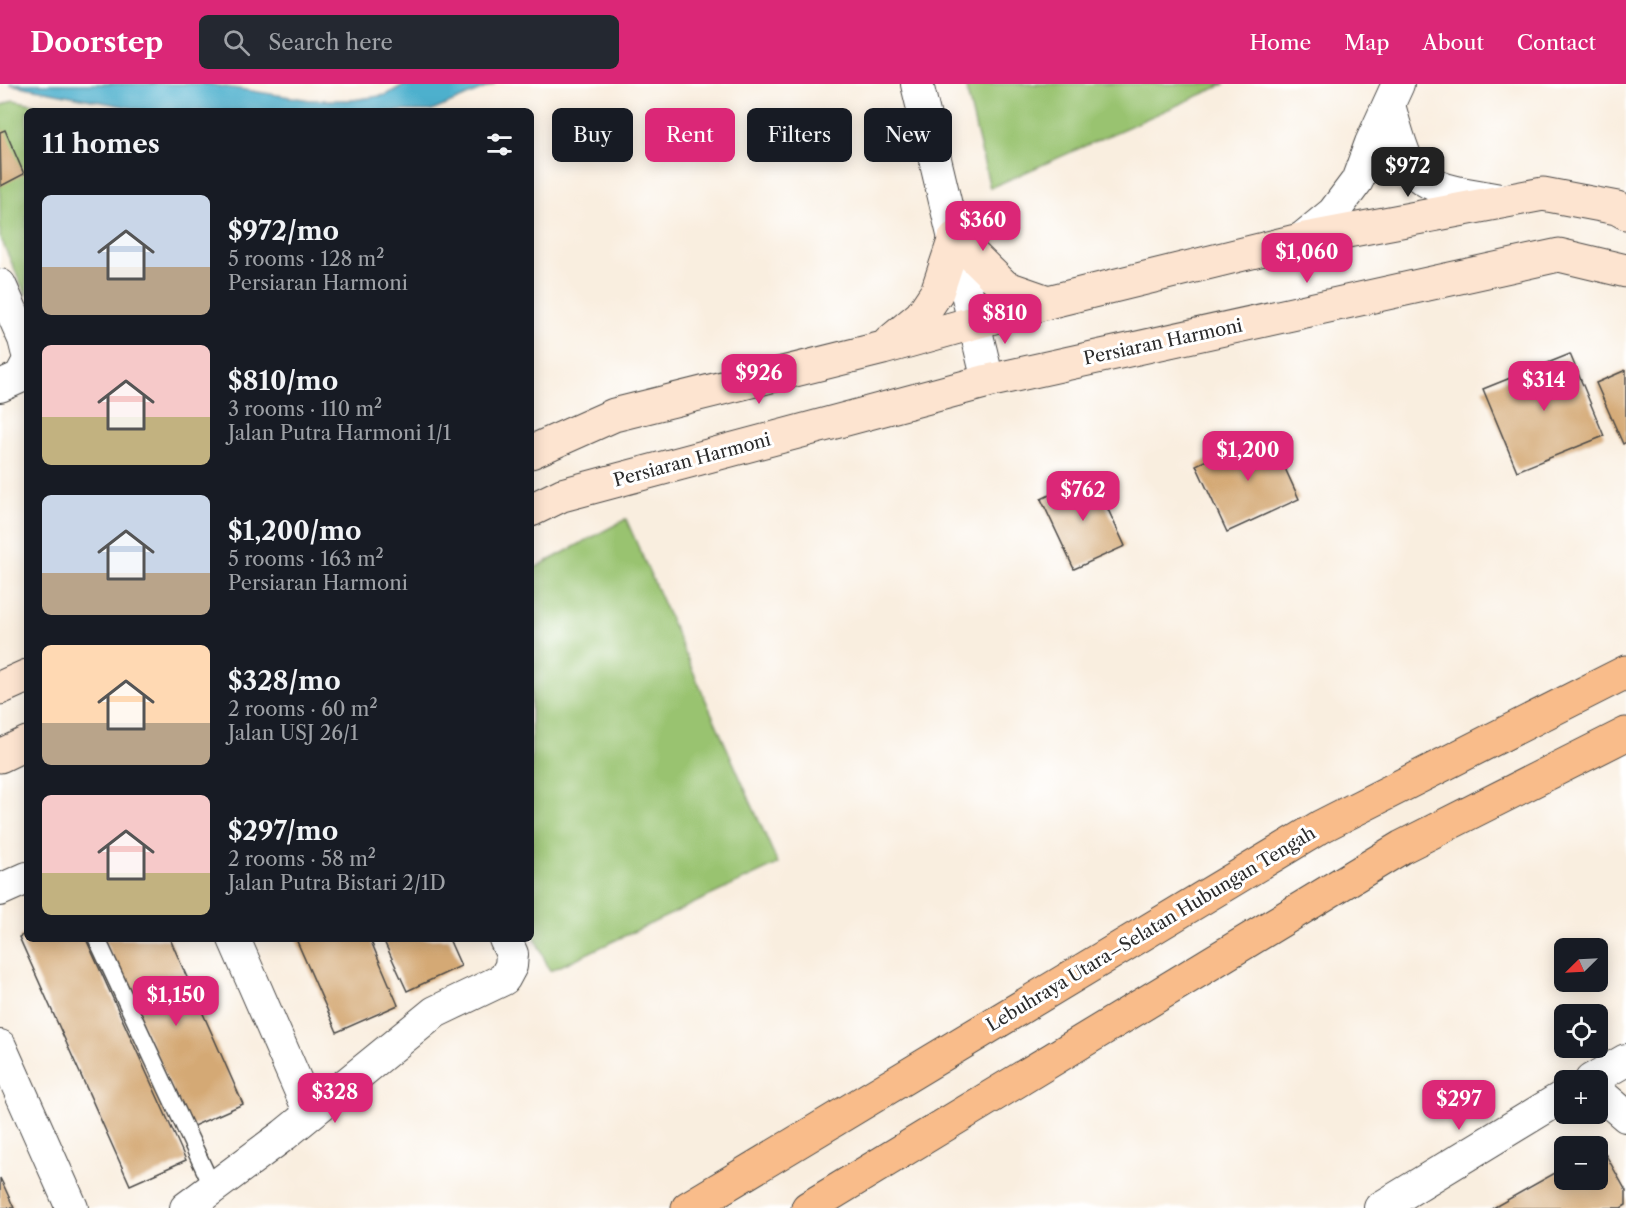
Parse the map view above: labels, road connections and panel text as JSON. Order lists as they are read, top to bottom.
{
  "streets": {
    "highway": ["Lebuhraya Utara–Selatan Hubungan Tengah"],
    "main road": ["Persiaran Harmoni"]
  },
  "north": "bottom left",
  "page": {
    "header": "Doorstep",
    "search": "Search here",
    "nav": [
      "Home",
      "Map",
      "About",
      "Contact"
    ],
    "chip": [
      "Buy",
      "Rent",
      "Filters",
      "New"
    ],
    "heading": "11 homes",
    "price": [
      "$972",
      "$360",
      "$1,060",
      "$810",
      "$926",
      "$314",
      "$1,200",
      "$762",
      "$1,150",
      "$328",
      "$297"
    ],
    "list": [
      {
        "name": "$972/mo",
        "note": "5 rooms · 128 m² · Persiaran Harmoni"
      },
      {
        "name": "$810/mo",
        "note": "3 rooms · 110 m² · Jalan Putra Harmoni 1/1"
      },
      {
        "name": "$1,200/mo",
        "note": "5 rooms · 163 m² · Persiaran Harmoni"
      },
      {
        "name": "$328/mo",
        "note": "2 rooms · 60 m² · Jalan USJ 26/1"
      },
      {
        "name": "$297/mo",
        "note": "2 rooms · 58 m² · Jalan Putra Bistari 2/1D"
      }
    ],
    "map_buttons": ["+", "−"]
  }
}
